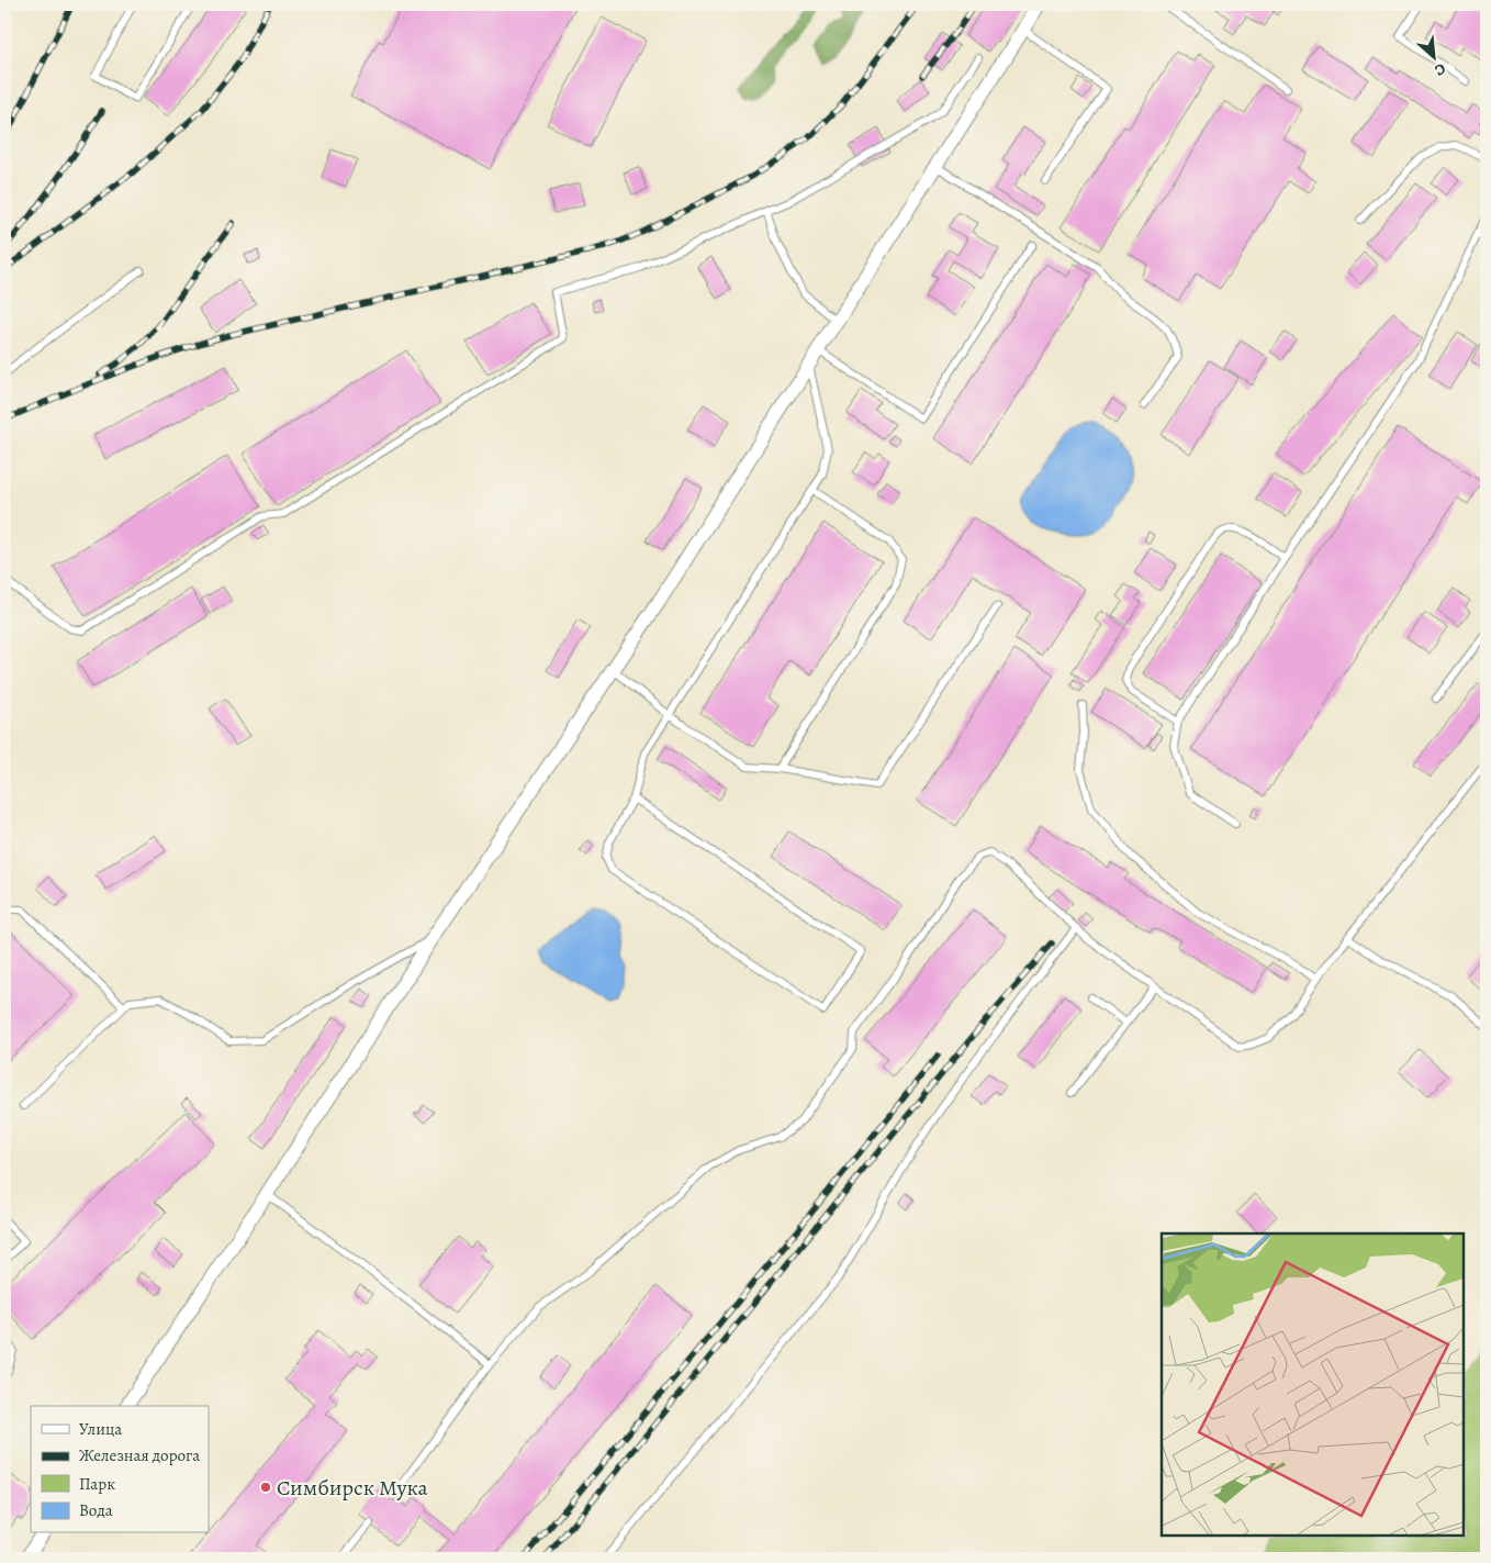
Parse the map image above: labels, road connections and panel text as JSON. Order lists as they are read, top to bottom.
{
  "places": ["Симбирск Мука"],
  "legend": [
    "Улица",
    "Железная дорога",
    "Парк",
    "Вода"
  ],
  "north": "bottom right"
}
